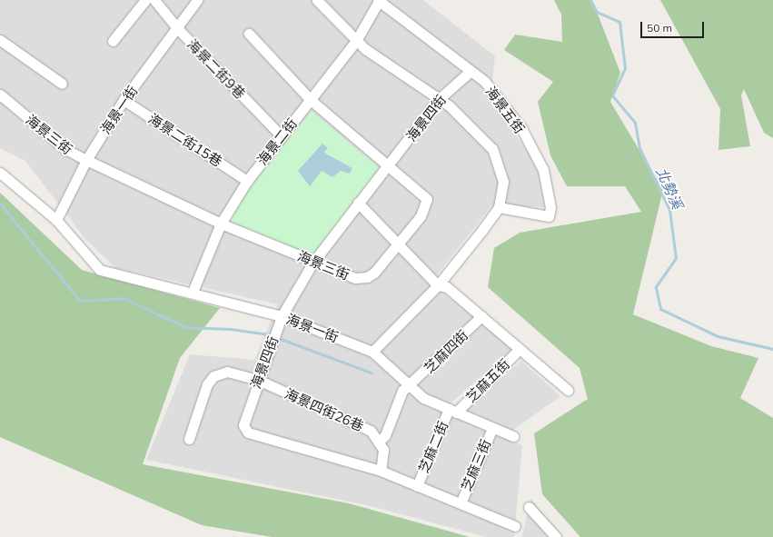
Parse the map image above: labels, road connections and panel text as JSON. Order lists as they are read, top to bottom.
{
  "streets": {
    "street": [
      "海景二街9巷",
      "海景一街",
      "海景五街",
      "海景四街",
      "海景三街",
      "海景二街15巷",
      "海景二街",
      "芝麻四街",
      "芝麻五街",
      "海景四街26巷",
      "芝麻二街",
      "芝麻三街"
    ]
  },
  "crossings": [
    ["海景二街9巷", "海景一街"],
    ["海景二街9巷", "海景二街"],
    ["海景一街", "海景四街"],
    ["海景一街", "海景三街"],
    ["海景一街", "海景二街15巷"],
    ["海景一街", "海景二街"],
    ["海景五街", "海景四街"],
    ["海景五街", "海景二街"],
    ["海景四街", "海景三街"],
    ["海景四街", "海景四街26巷"],
    ["海景四街", "芝麻二街"],
    ["海景四街", "芝麻三街"],
    ["海景三街", "海景二街"],
    ["海景二街15巷", "海景二街"],
    ["芝麻四街", "海景四街26巷"],
    ["芝麻五街", "芝麻二街"]
  ],
  "water": ["北勢溪"],
  "scale_bar": "50 m"
}
